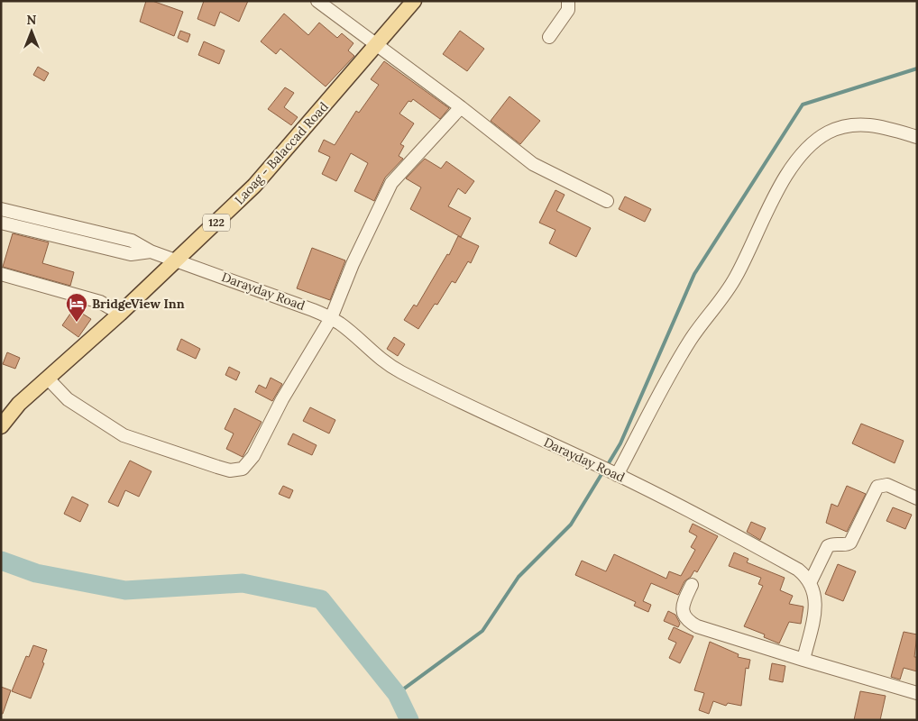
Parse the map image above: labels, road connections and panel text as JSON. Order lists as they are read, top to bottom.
{
  "streets": {
    "main road": ["Laoag - Balaccad Road", "122"],
    "street": ["Darayday Road"]
  },
  "crossings": [
    ["Laoag - Balaccad Road", "Darayday Road"]
  ],
  "places": {
    "hotel": ["BridgeView Inn"]
  },
  "north": "top"
}
